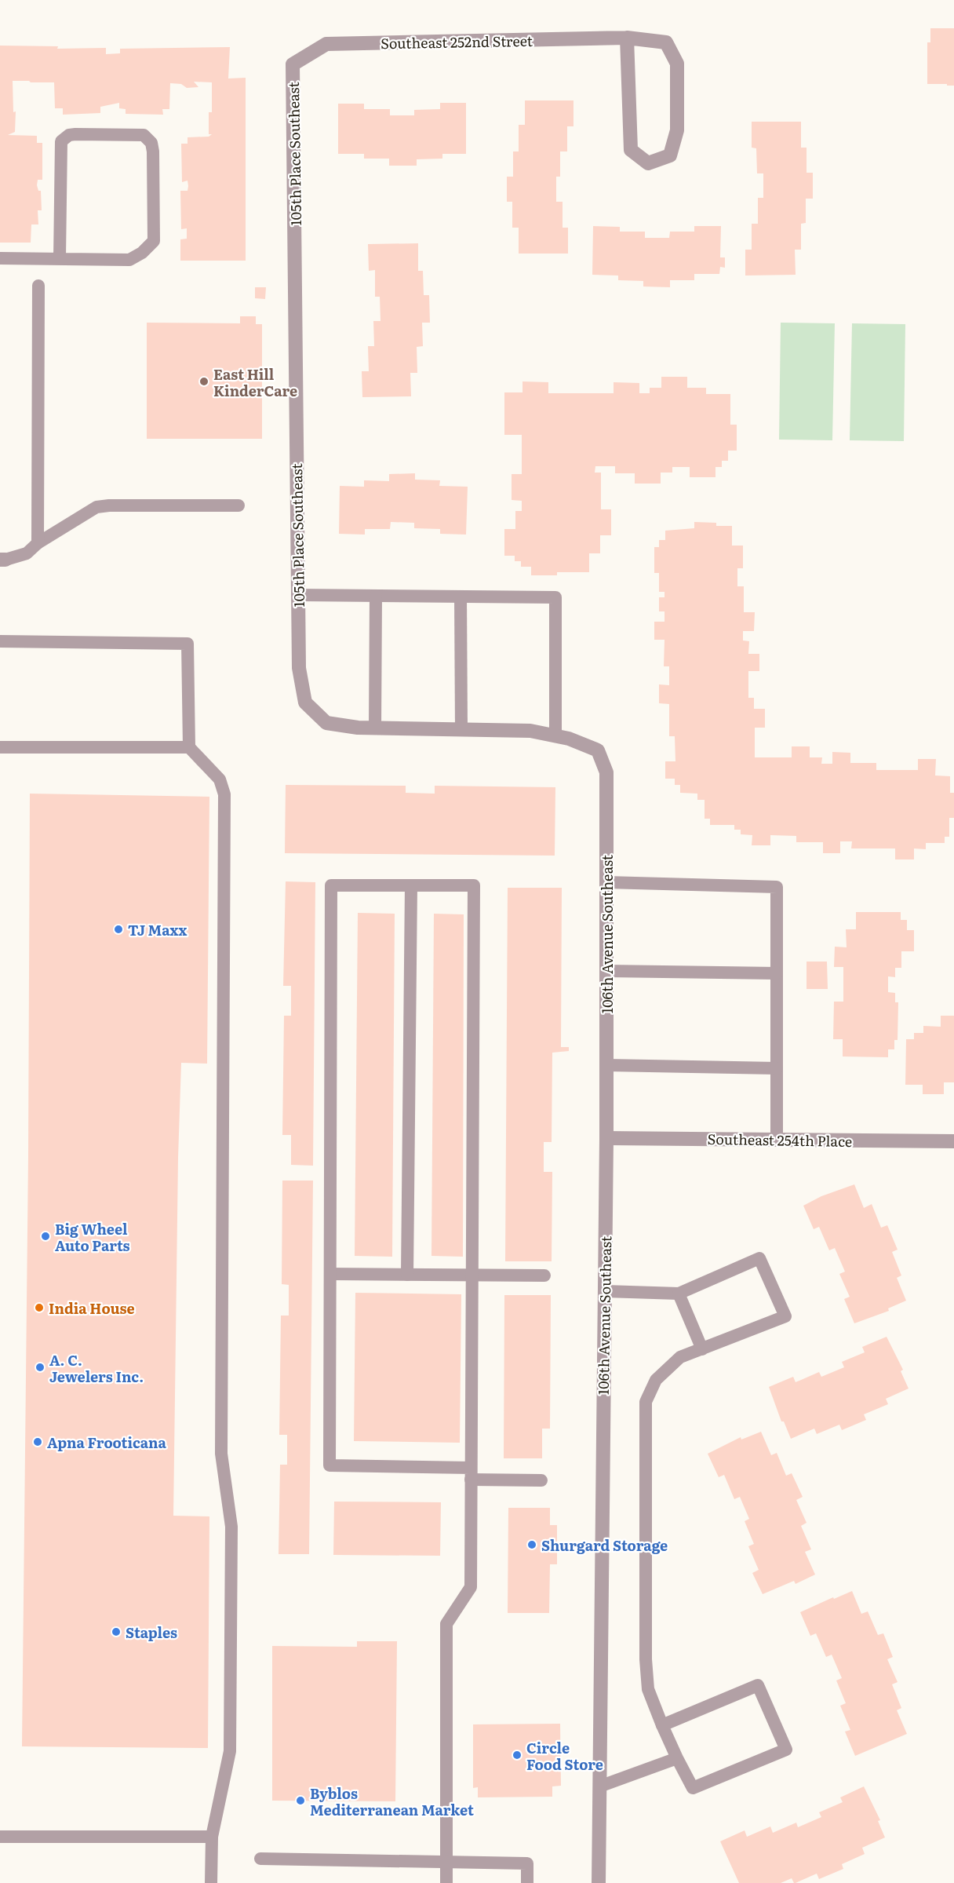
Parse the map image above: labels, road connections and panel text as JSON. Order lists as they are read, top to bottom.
{
  "streets": {
    "street": [
      "Southeast 252nd Street",
      "105th Place Southeast",
      "106th Avenue Southeast",
      "Southeast 254th Place"
    ]
  },
  "crossings": [
    ["Southeast 252nd Street", "105th Place Southeast"],
    ["105th Place Southeast", "106th Avenue Southeast"],
    ["106th Avenue Southeast", "Southeast 254th Place"]
  ],
  "places": [
    "East Hill KinderCare",
    "TJ Maxx",
    "Big Wheel Auto Parts",
    "India House",
    "A. C. Jewelers Inc.",
    "Apna Frooticana",
    "Shurgard Storage",
    "Staples",
    "Circle Food Store",
    "Byblos Mediterranean Market"
  ]
}
